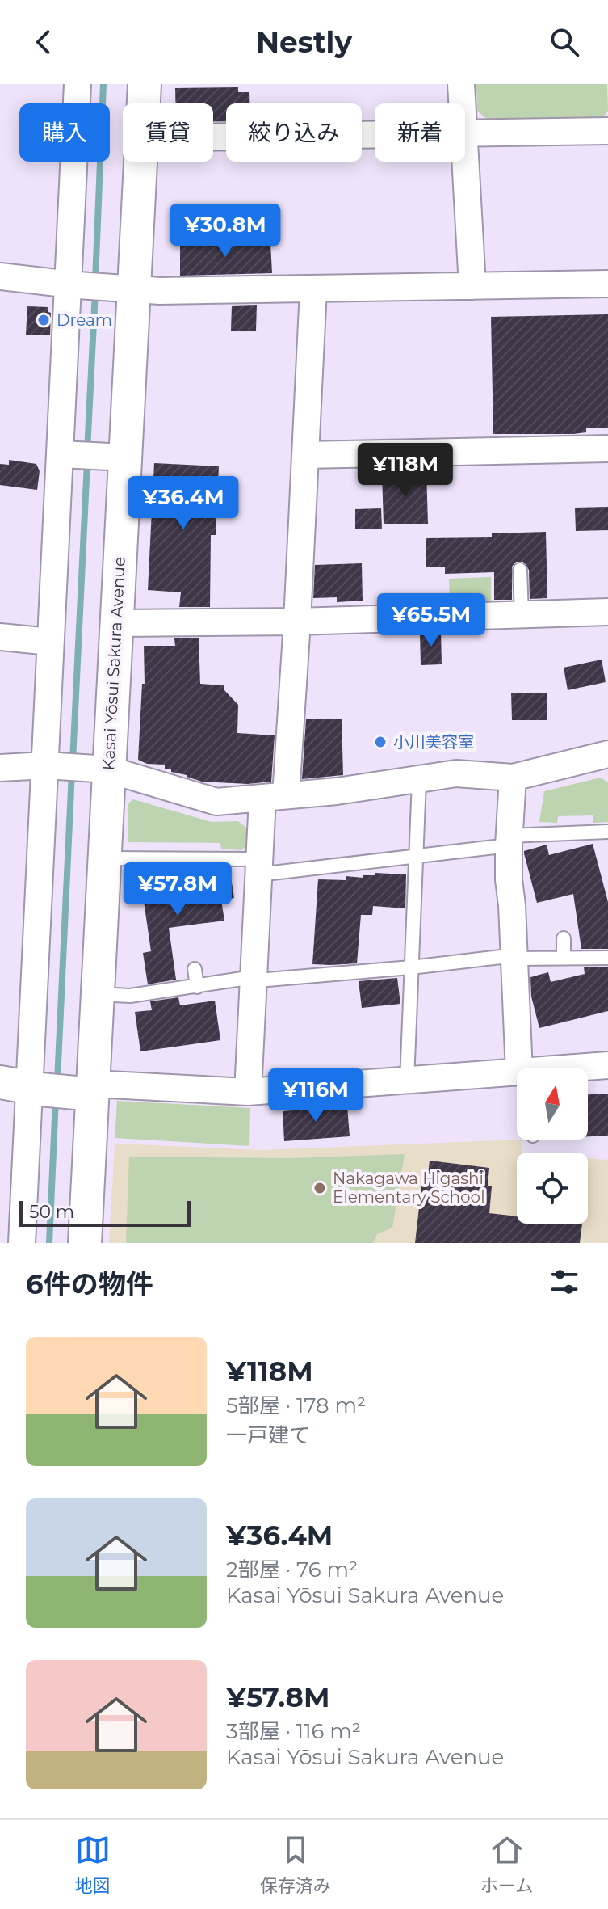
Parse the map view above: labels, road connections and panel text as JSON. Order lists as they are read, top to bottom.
{
  "streets": {
    "street": ["Kasai Yōsui Sakura Avenue"]
  },
  "places": ["Dream", "小川美容室", "Nakagawa Higashi Elementary School"],
  "scale_bar": "50 m",
  "north": "top",
  "page": {
    "header": "Nestly",
    "chip": [
      "購入",
      "賃貸",
      "絞り込み",
      "新着"
    ],
    "price": [
      "¥30.8M",
      "¥118M",
      "¥36.4M",
      "¥65.5M",
      "¥57.8M",
      "¥116M"
    ],
    "scale": "50 m",
    "heading": "6件の物件",
    "list": [
      {
        "name": "¥118M",
        "note": "5部屋 · 178 m² · 一戸建て"
      },
      {
        "name": "¥36.4M",
        "note": "2部屋 · 76 m² · Kasai Yōsui Sakura Avenue"
      },
      {
        "name": "¥57.8M",
        "note": "3部屋 · 116 m² · Kasai Yōsui Sakura Avenue"
      }
    ],
    "tabs": ["地図", "保存済み", "ホーム"]
  }
}
